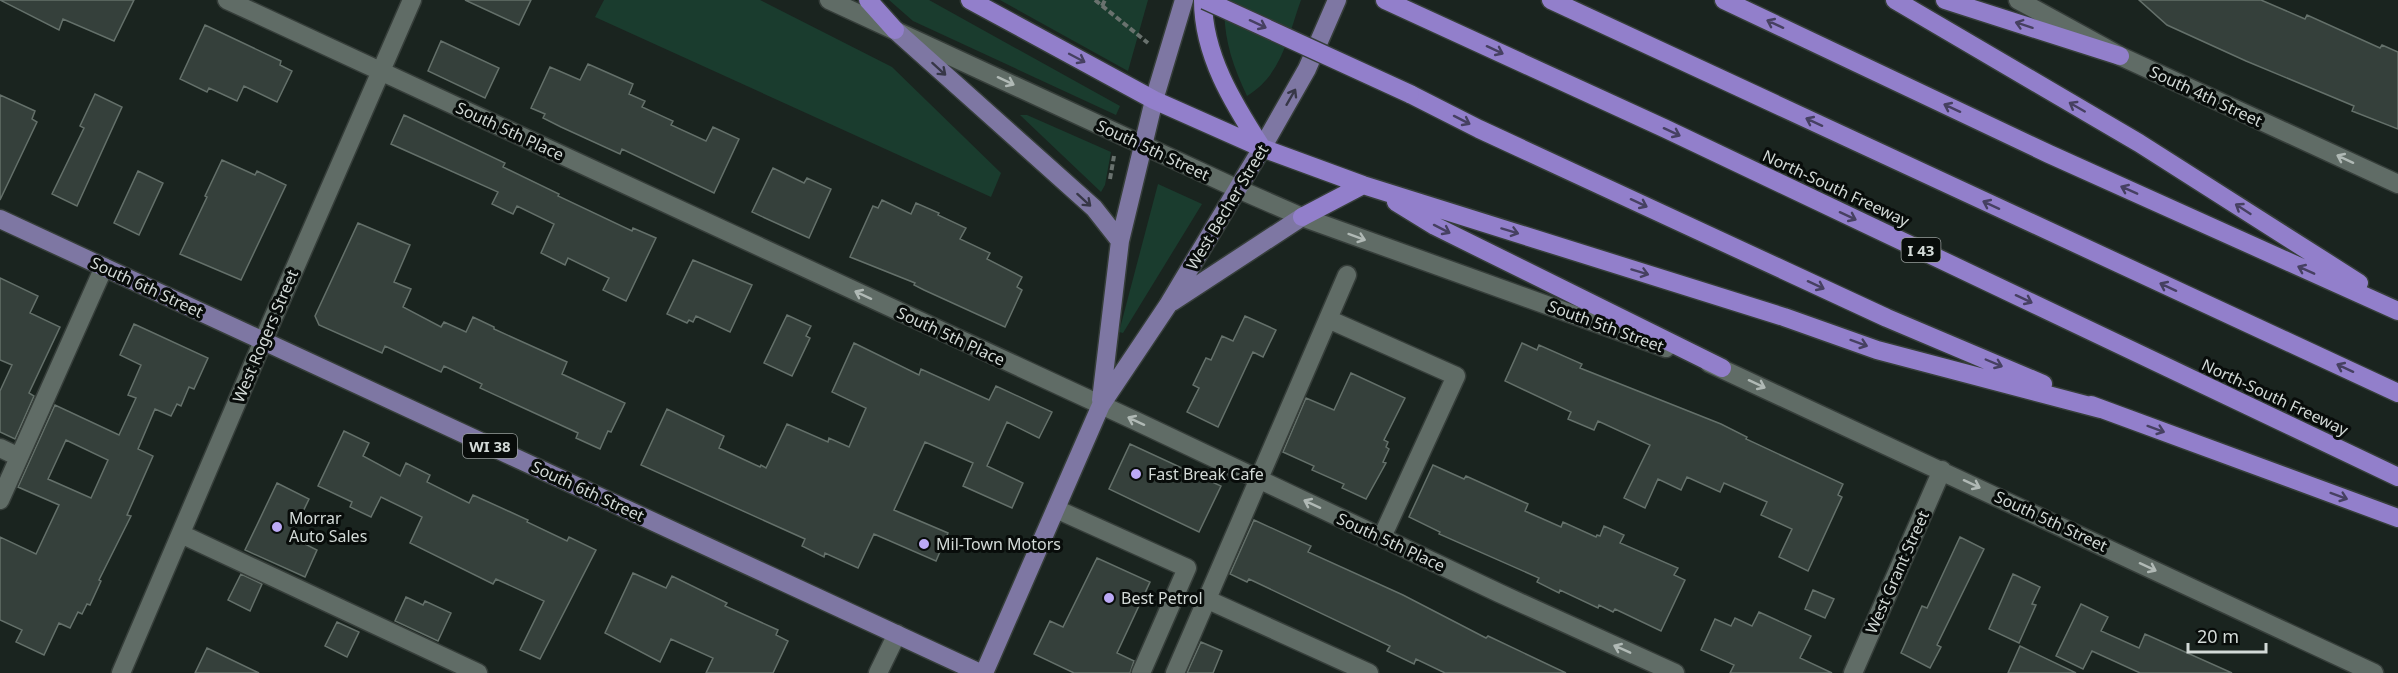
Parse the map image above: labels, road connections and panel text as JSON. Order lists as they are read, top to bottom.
{
  "streets": {
    "highway": ["North-South Freeway", "I 43"],
    "main road": ["West Becher Street", "South 6th Street", "WI 38"],
    "street": [
      "South 4th Street",
      "South 5th Place",
      "South 5th Street",
      "West Rogers Street",
      "West Grant Street"
    ]
  },
  "crossings": [
    ["South 5th Place", "West Becher Street"],
    ["South 5th Place", "West Rogers Street"],
    ["South 5th Street", "West Becher Street"],
    ["South 5th Street", "West Grant Street"],
    ["West Becher Street", "South 6th Street"],
    ["South 6th Street", "West Rogers Street"]
  ],
  "one_way": ["South 4th Street", "South 5th Place", "South 5th Street"],
  "places": [
    "Fast Break Cafe",
    "Morrar Auto Sales",
    "Mil-Town Motors",
    "Best Petrol"
  ],
  "scale_bar": "20 m"
}
